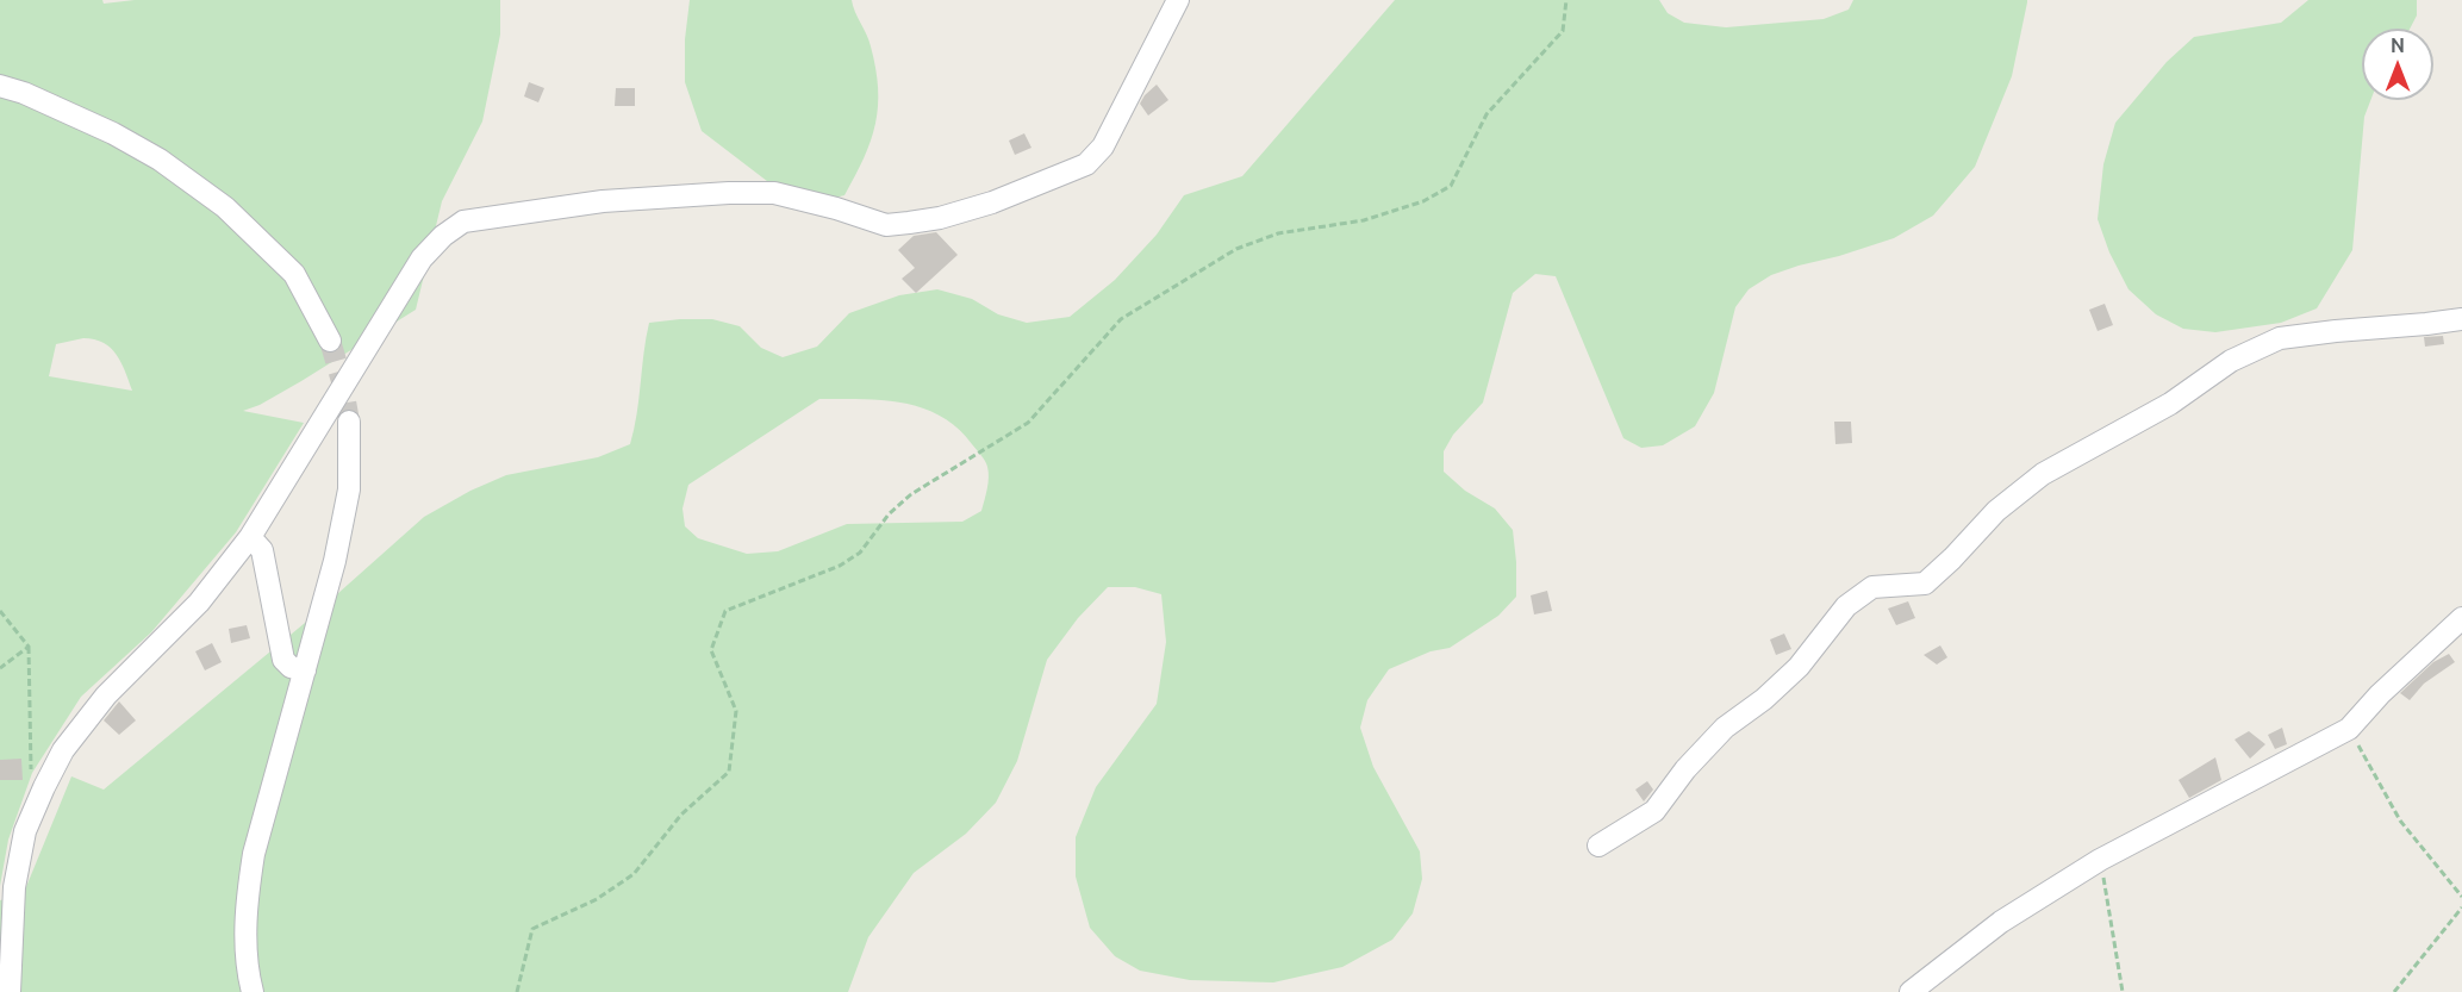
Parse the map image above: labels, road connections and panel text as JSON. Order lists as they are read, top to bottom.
{
  "north": "top"
}
